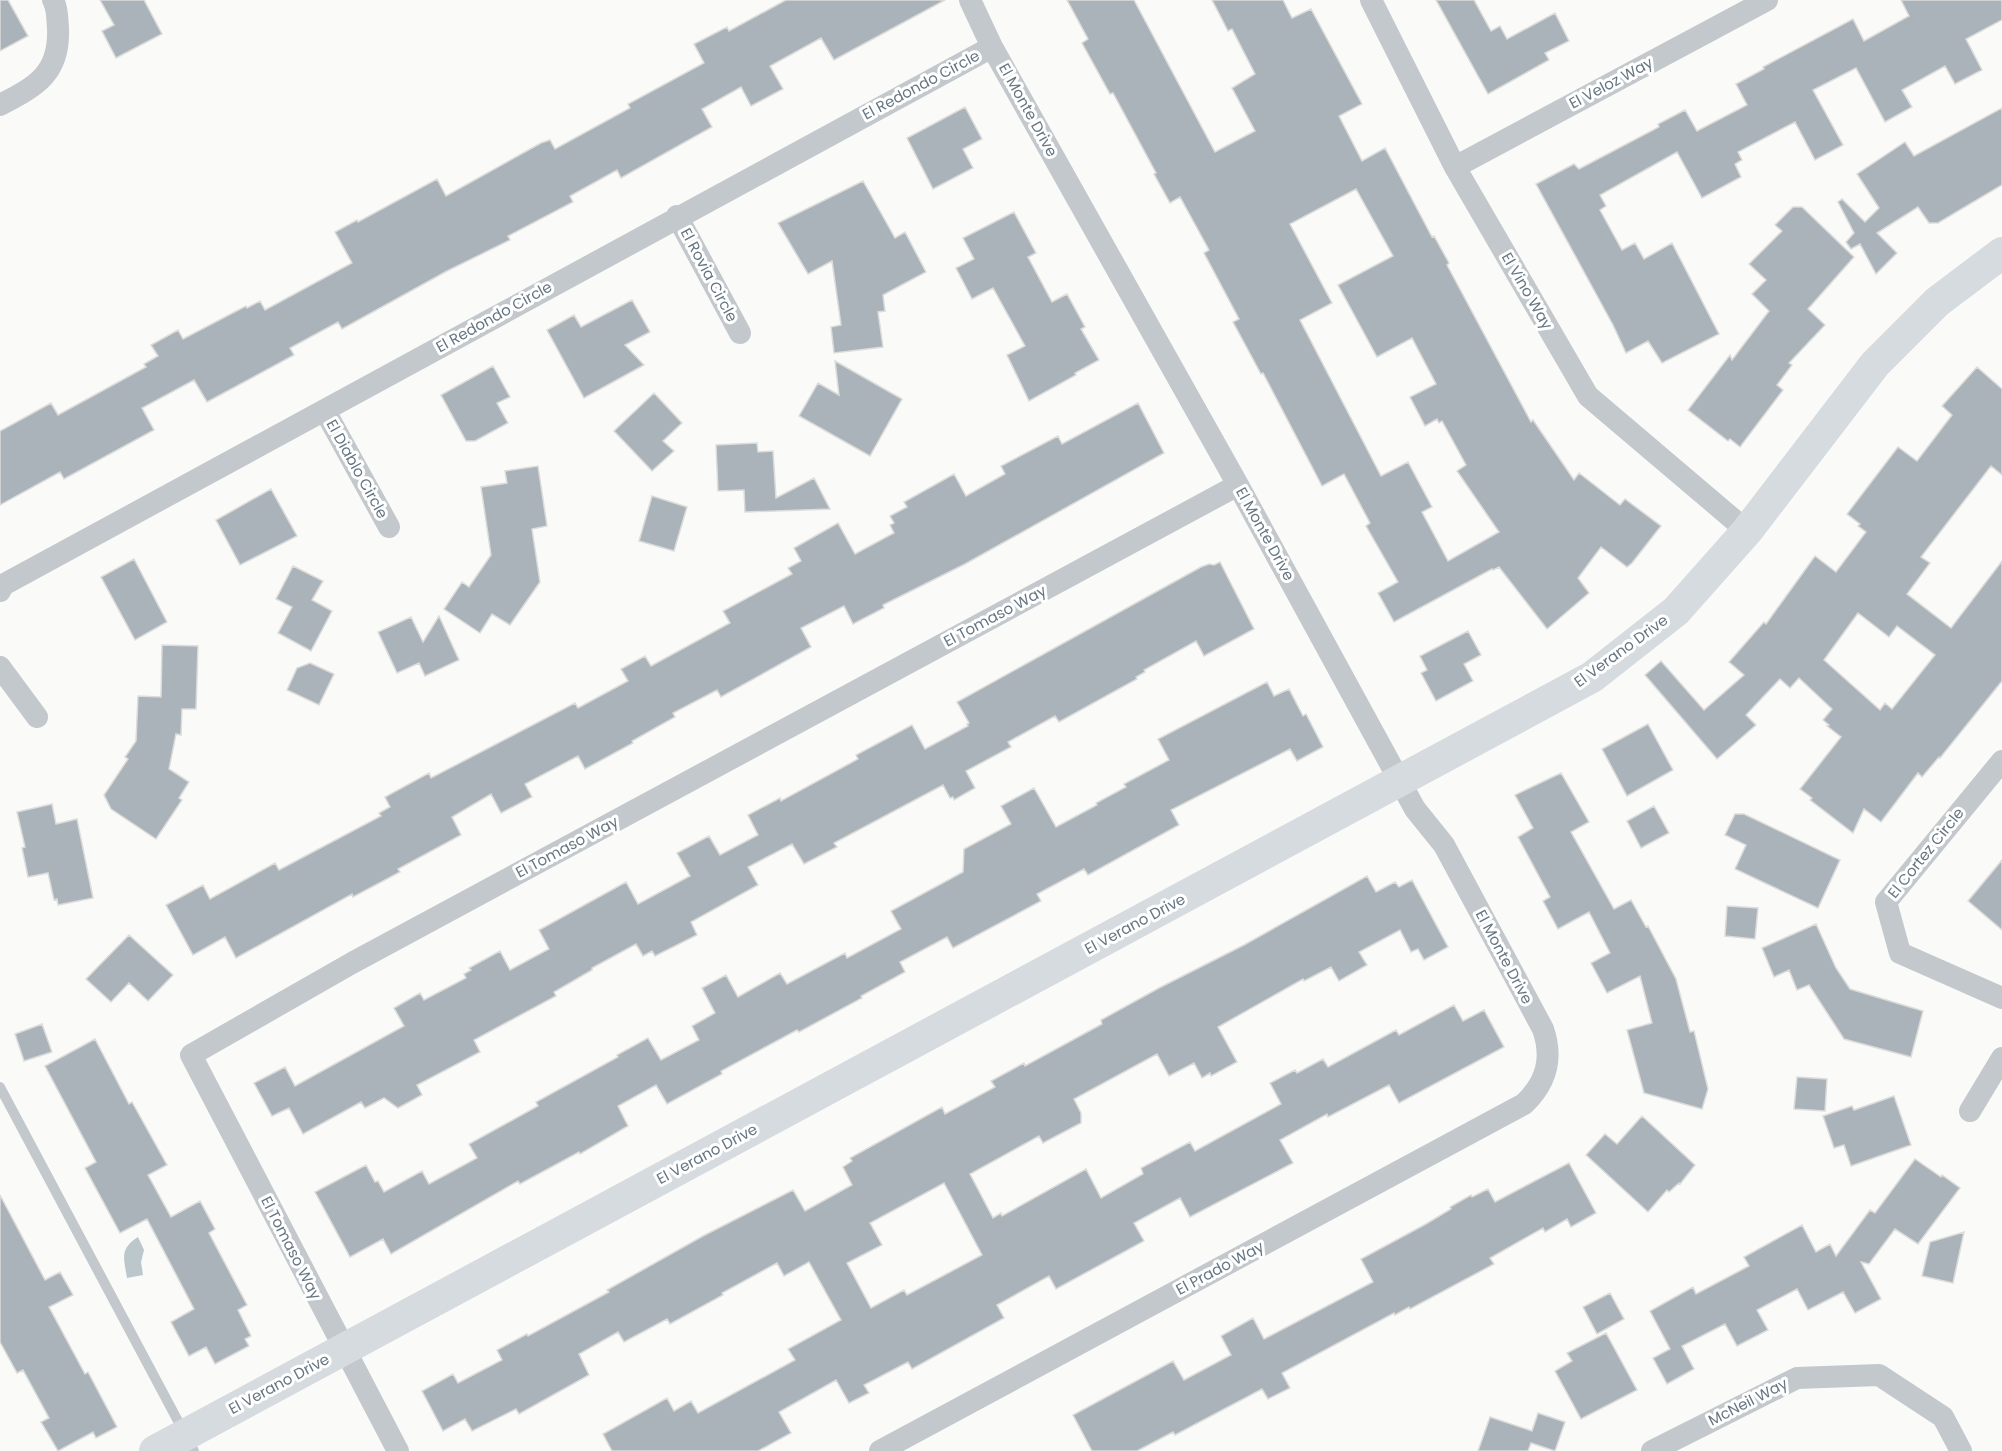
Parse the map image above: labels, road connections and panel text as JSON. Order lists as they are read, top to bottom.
{
  "streets": {
    "street": [
      "El Veloz Way",
      "El Redondo Circle",
      "El Monte Drive",
      "El Rovia Circle",
      "El Vino Way",
      "El Diablo Circle",
      "El Tomaso Way",
      "El Verano Drive",
      "El Cortez Circle",
      "El Prado Way",
      "McNeil Way"
    ]
  },
  "crossings": [
    ["El Veloz Way", "El Vino Way"],
    ["El Redondo Circle", "El Monte Drive"],
    ["El Redondo Circle", "El Rovia Circle"],
    ["El Redondo Circle", "El Diablo Circle"],
    ["El Monte Drive", "El Tomaso Way"],
    ["El Monte Drive", "El Verano Drive"],
    ["El Monte Drive", "El Prado Way"],
    ["El Vino Way", "El Verano Drive"],
    ["El Tomaso Way", "El Verano Drive"]
  ]
}
